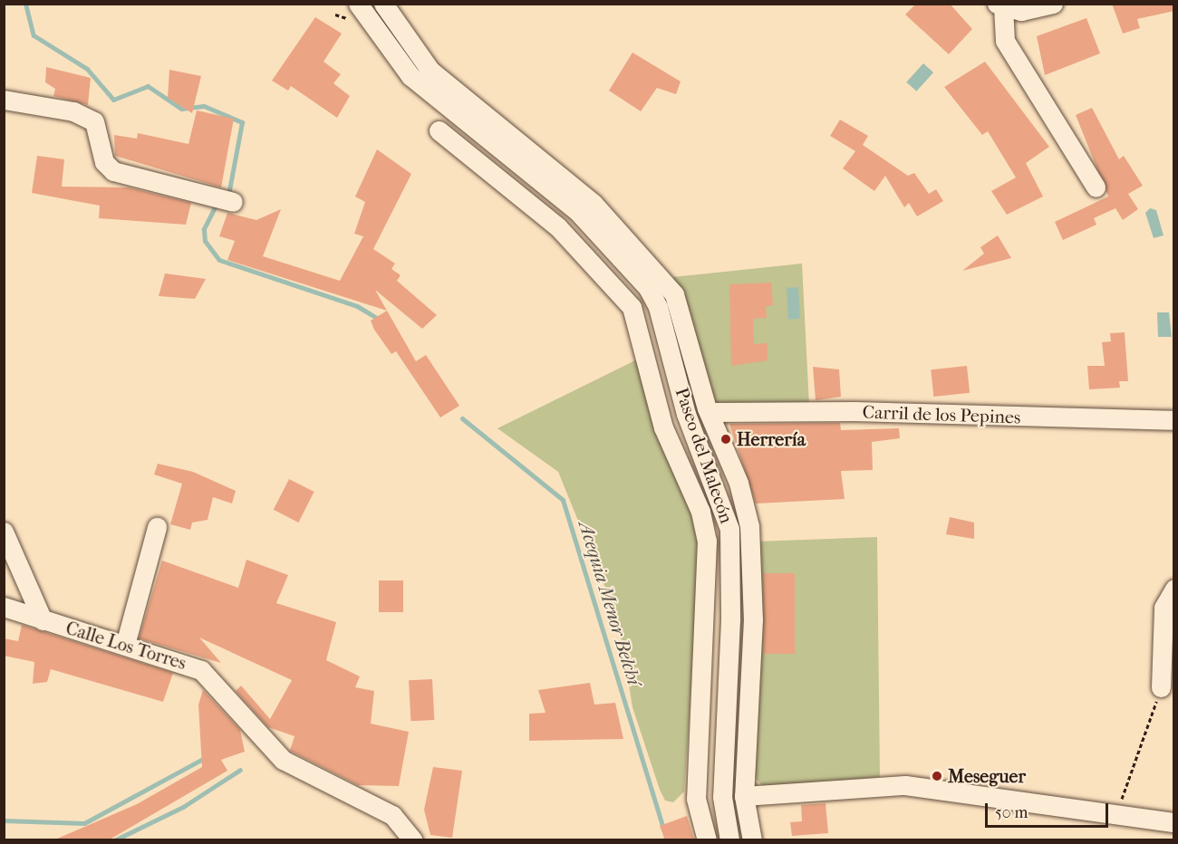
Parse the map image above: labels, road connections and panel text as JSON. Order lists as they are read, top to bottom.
{
  "streets": {
    "street": ["Carril de los Pepines", "Paseo del Malecón", "Calle Los Torres"]
  },
  "water": ["Acequia Menor Belchí"],
  "places": ["Herrería", "Meseguer"],
  "scale_bar": "50 m"
}
